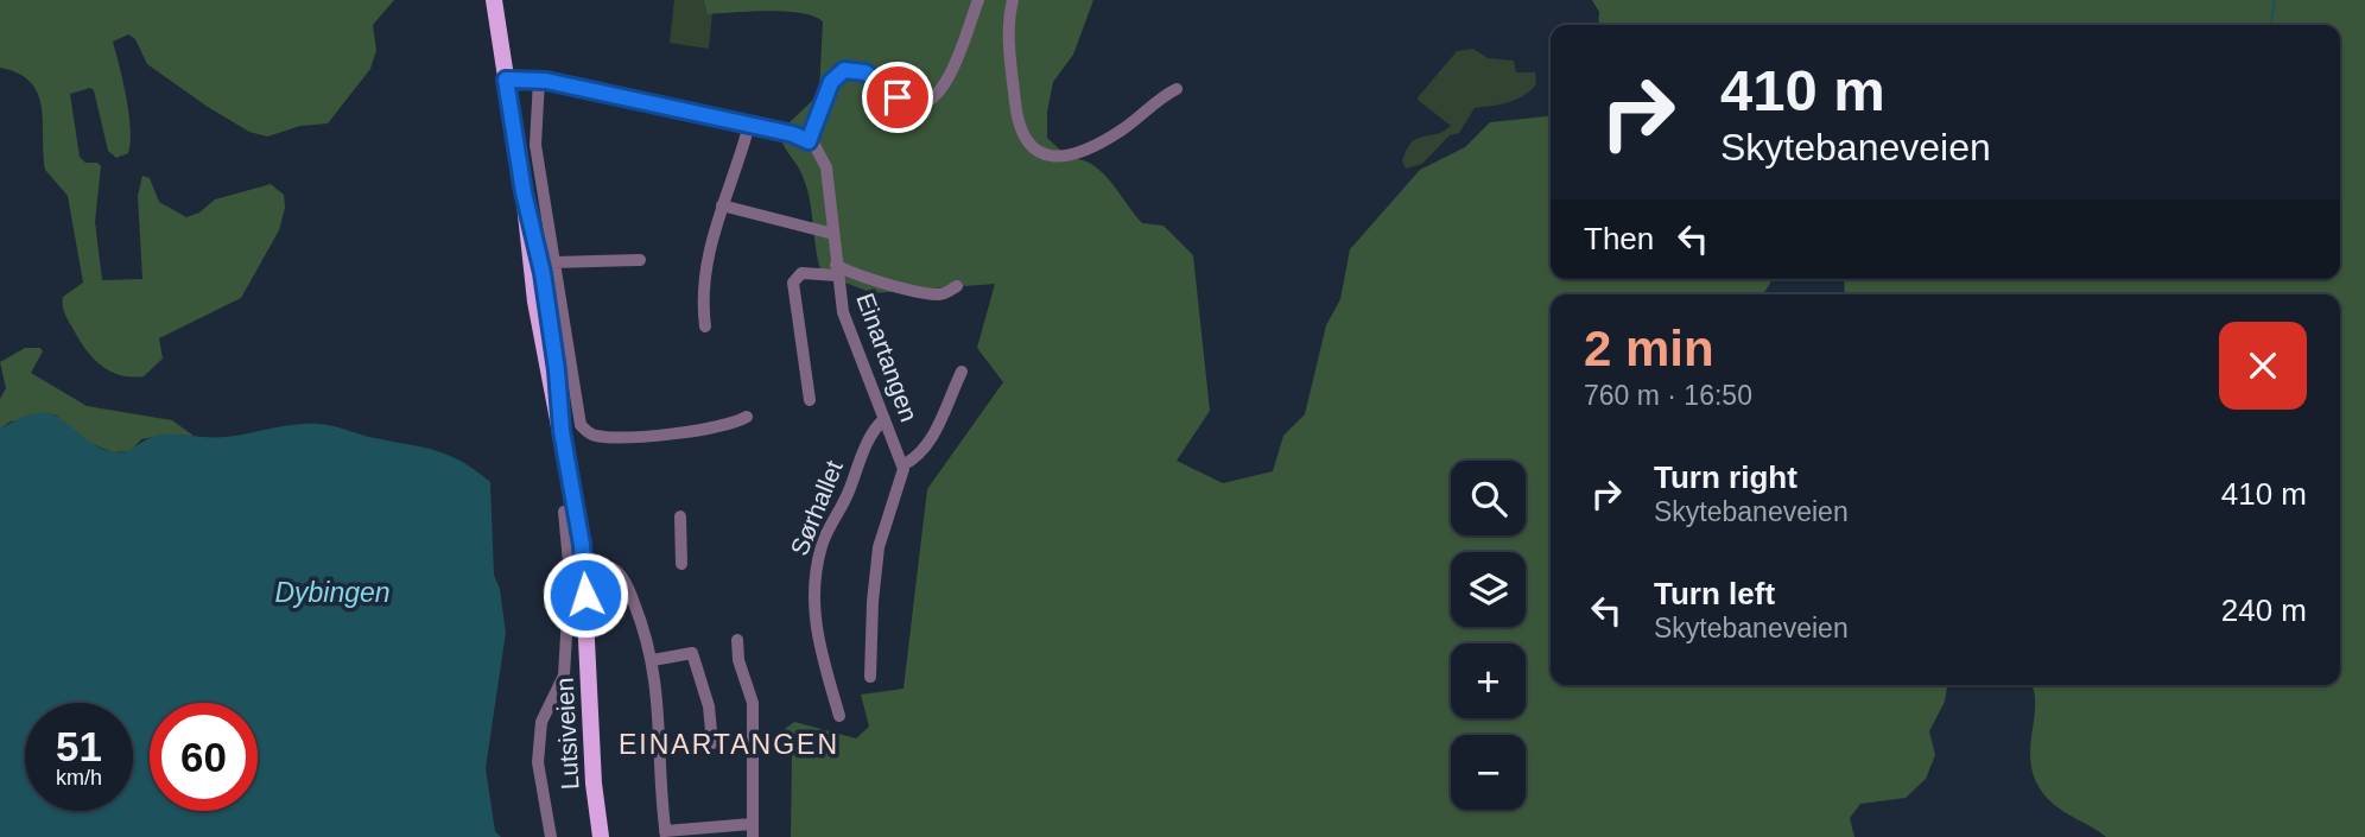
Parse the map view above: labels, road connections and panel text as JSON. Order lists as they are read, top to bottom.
{
  "streets": {
    "main road": ["Lutsiveien"],
    "street": ["Einartangen", "Sørhallet"]
  },
  "crossings": [
    ["Einartangen", "Sørhallet"]
  ],
  "districts": ["EINARTANGEN"],
  "water": ["Dybingen"],
  "page": {
    "turn": ["410 m", "Skytebaneveien"],
    "then": "Then",
    "heading": ["2 min", "760 m · 16:50"],
    "list": [
      {
        "name": "Turn right",
        "note": "Skytebaneveien",
        "value": "410 m"
      },
      {
        "name": "Turn left",
        "note": "Skytebaneveien",
        "value": "240 m"
      }
    ],
    "map_buttons": ["+", "−"],
    "speed": "51 km/h",
    "limit": "60"
  }
}
